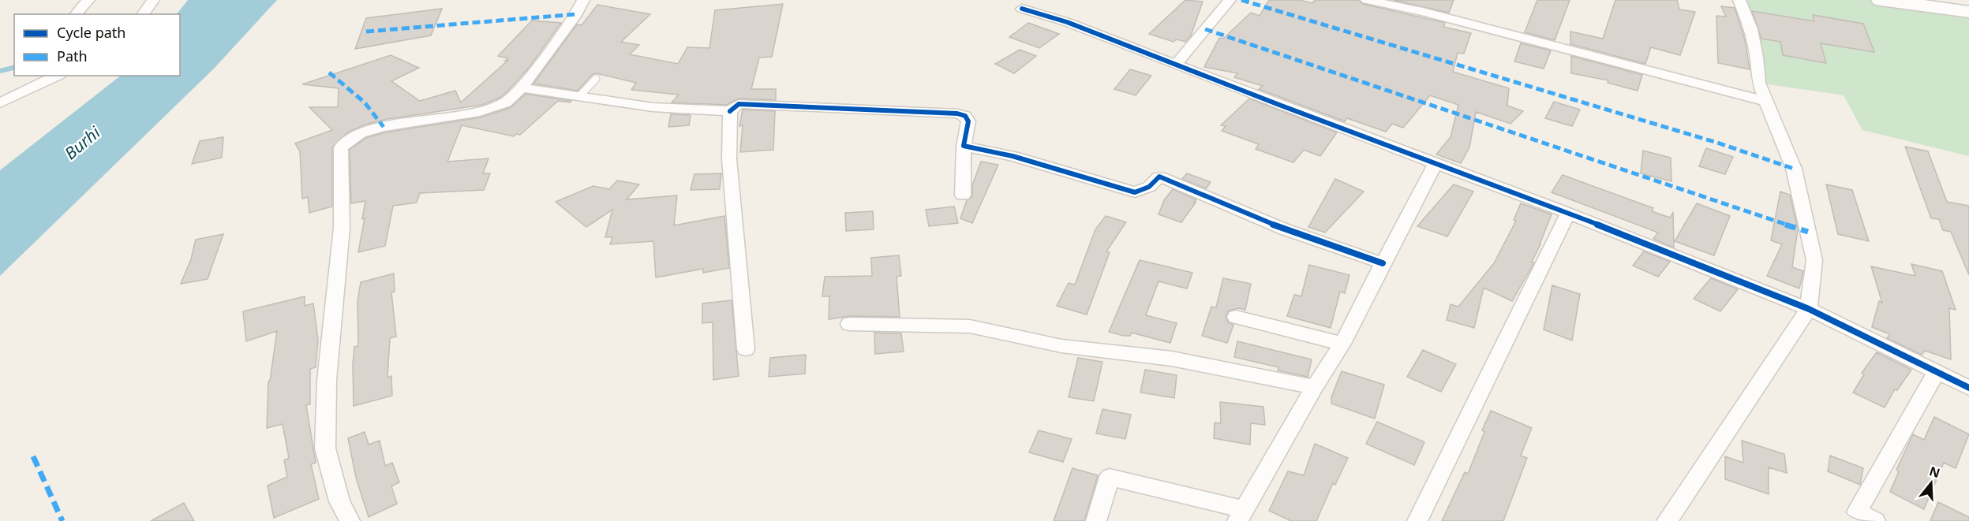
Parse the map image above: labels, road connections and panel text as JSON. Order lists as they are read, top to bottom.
{
  "water": ["Burhi"],
  "legend": ["Cycle path", "Path"],
  "north": "top"
}
